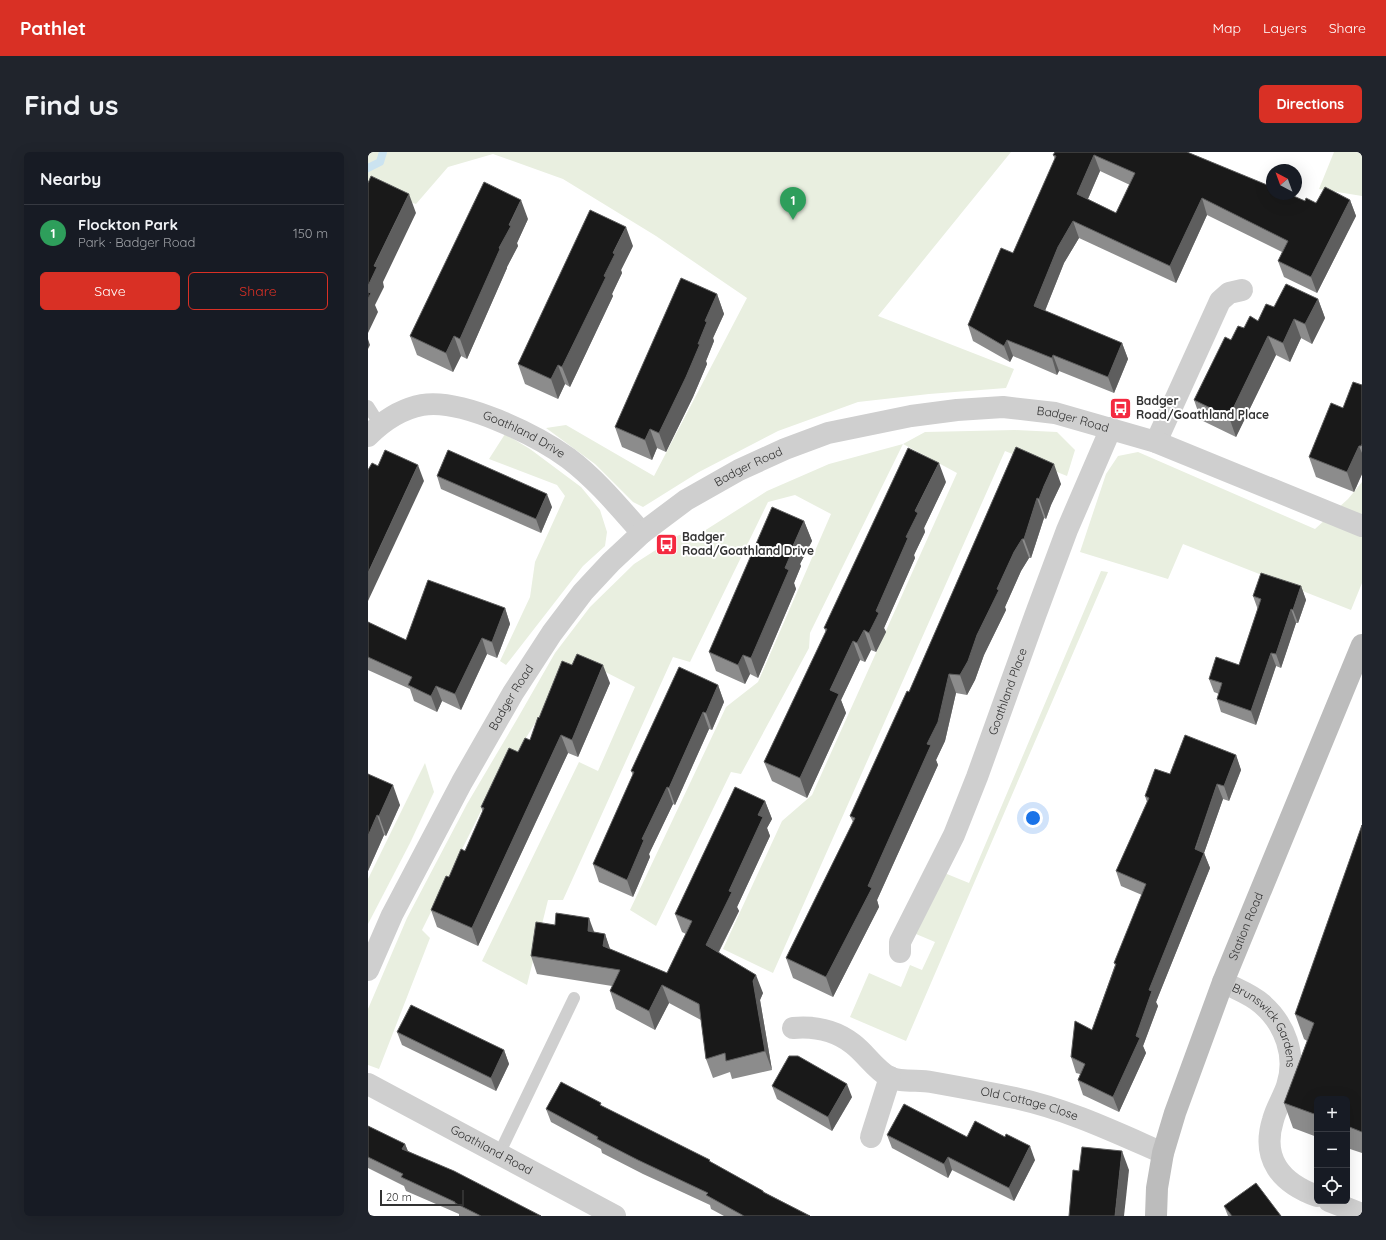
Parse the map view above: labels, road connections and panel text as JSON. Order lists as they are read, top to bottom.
{
  "streets": {
    "main road": ["Station Road"],
    "street": [
      "Badger Road",
      "Goathland Drive",
      "Goathland Place",
      "Brunswick Gardens",
      "Old Cottage Close",
      "Goathland Road"
    ]
  },
  "crossings": [
    ["Badger Road", "Goathland Drive"],
    ["Badger Road", "Goathland Place"],
    ["Station Road", "Brunswick Gardens"],
    ["Station Road", "Old Cottage Close"]
  ],
  "places": {
    "bus stop": ["Badger Road/Goathland Place", "Badger Road/Goathland Drive"]
  },
  "scale_bar": "20 m",
  "north": "top left",
  "page": {
    "header": "Pathlet",
    "nav": ["Map", "Layers", "Share"],
    "buttons": [
      "Directions",
      ["Save", "Share"]
    ],
    "title": "Find us",
    "heading": "Nearby",
    "pins": "1",
    "list": [
      {
        "mark": "1",
        "name": "Flockton Park",
        "note": "Park · Badger Road",
        "value": "150 m"
      }
    ],
    "map_buttons": ["+", "−"],
    "scale": "20 m"
  }
}
